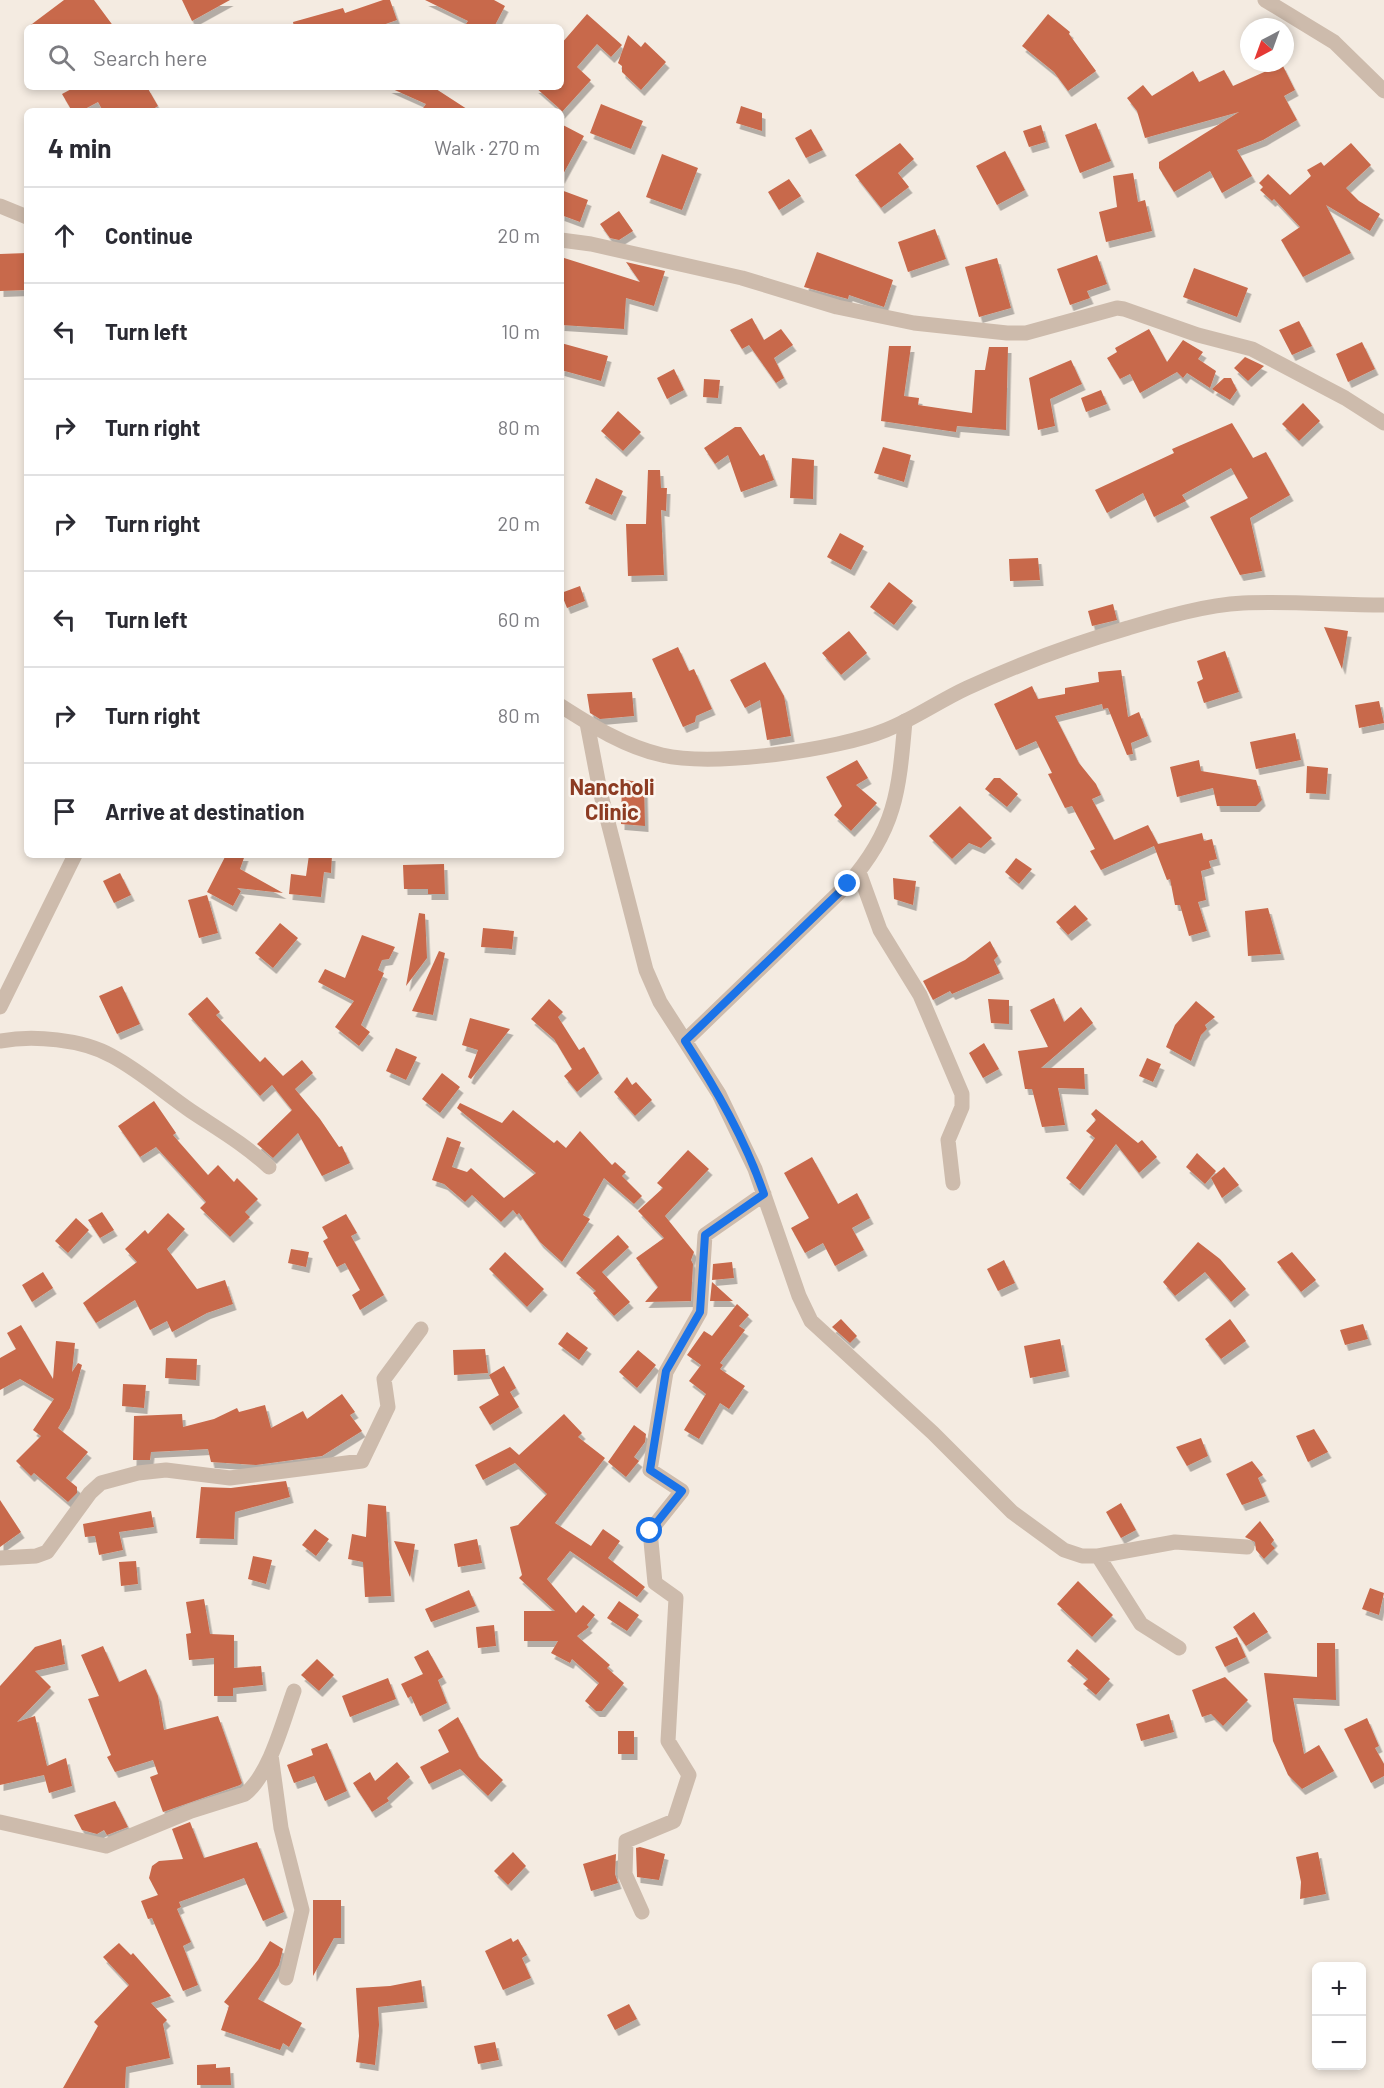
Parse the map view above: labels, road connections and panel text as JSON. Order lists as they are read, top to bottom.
{
  "districts": ["Nancholi Clinic"],
  "north": "bottom left",
  "page": {
    "search": "Search here",
    "heading": ["4 min", "Walk · 270 m"],
    "list": [
      ["Continue", "20 m"],
      ["Turn left", "10 m"],
      ["Turn right", "80 m"],
      ["Turn right", "20 m"],
      ["Turn left", "60 m"],
      ["Turn right", "80 m"],
      "Arrive at destination"
    ],
    "map_buttons": ["+", "−"]
  }
}
